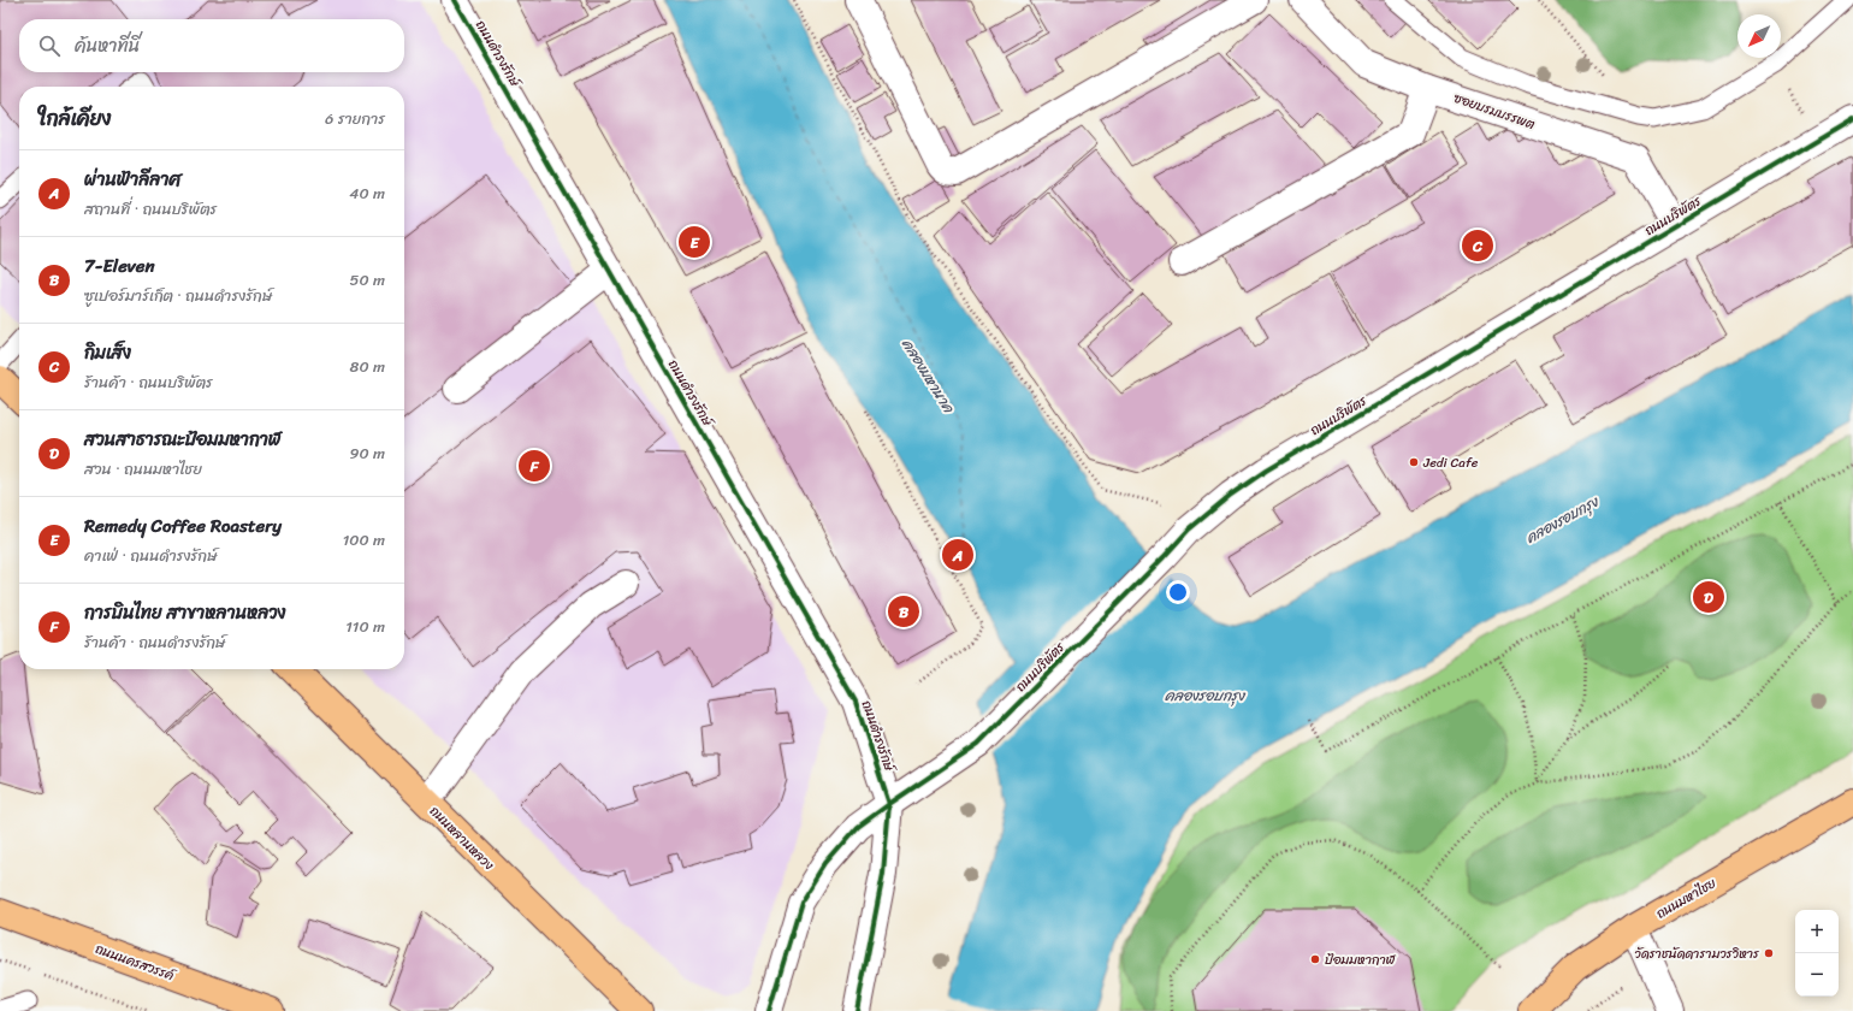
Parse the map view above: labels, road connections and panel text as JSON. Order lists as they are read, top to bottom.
{
  "streets": {
    "main road": ["ถนนหลานหลวง", "ถนนมหาไชย", "ถนนนครสวรรค์"],
    "street": ["ถนนดำรงรักษ์", "ซอยบรมบรรพต", "ถนนบริพัตร"]
  },
  "crossings": [
    ["ถนนดำรงรักษ์", "ถนนบริพัตร"],
    ["ซอยบรมบรรพต", "ถนนบริพัตร"]
  ],
  "water": ["คลองมหานาค", "คลองรอบกรุง"],
  "places": ["Jedi Cafe", "วัดราชนัดดารามวรวิหาร", "ป้อมมหากาฬ"],
  "north": "bottom left",
  "page": {
    "search": "ค้นหาที่นี่",
    "heading": ["ใกล้เคียง", "6 รายการ"],
    "list": [
      {
        "mark": "A",
        "name": "ผ่านฟ้าลีลาศ",
        "note": "สถานที่ · ถนนบริพัตร",
        "value": "40 m"
      },
      {
        "mark": "B",
        "name": "7-Eleven",
        "note": "ซูเปอร์มาร์เก็ต · ถนนดำรงรักษ์",
        "value": "50 m"
      },
      {
        "mark": "C",
        "name": "กิมเส็ง",
        "note": "ร้านค้า · ถนนบริพัตร",
        "value": "80 m"
      },
      {
        "mark": "D",
        "name": "สวนสาธารณะป้อมมหากาฬ",
        "note": "สวน · ถนนมหาไชย",
        "value": "90 m"
      },
      {
        "mark": "E",
        "name": "Remedy Coffee Roastery",
        "note": "คาเฟ่ · ถนนดำรงรักษ์",
        "value": "100 m"
      },
      {
        "mark": "F",
        "name": "การบินไทย สาขาหลานหลวง",
        "note": "ร้านค้า · ถนนดำรงรักษ์",
        "value": "110 m"
      }
    ],
    "pins": [
      "E",
      "C",
      "F",
      "A",
      "D",
      "B"
    ],
    "map_buttons": ["+", "−"]
  }
}
